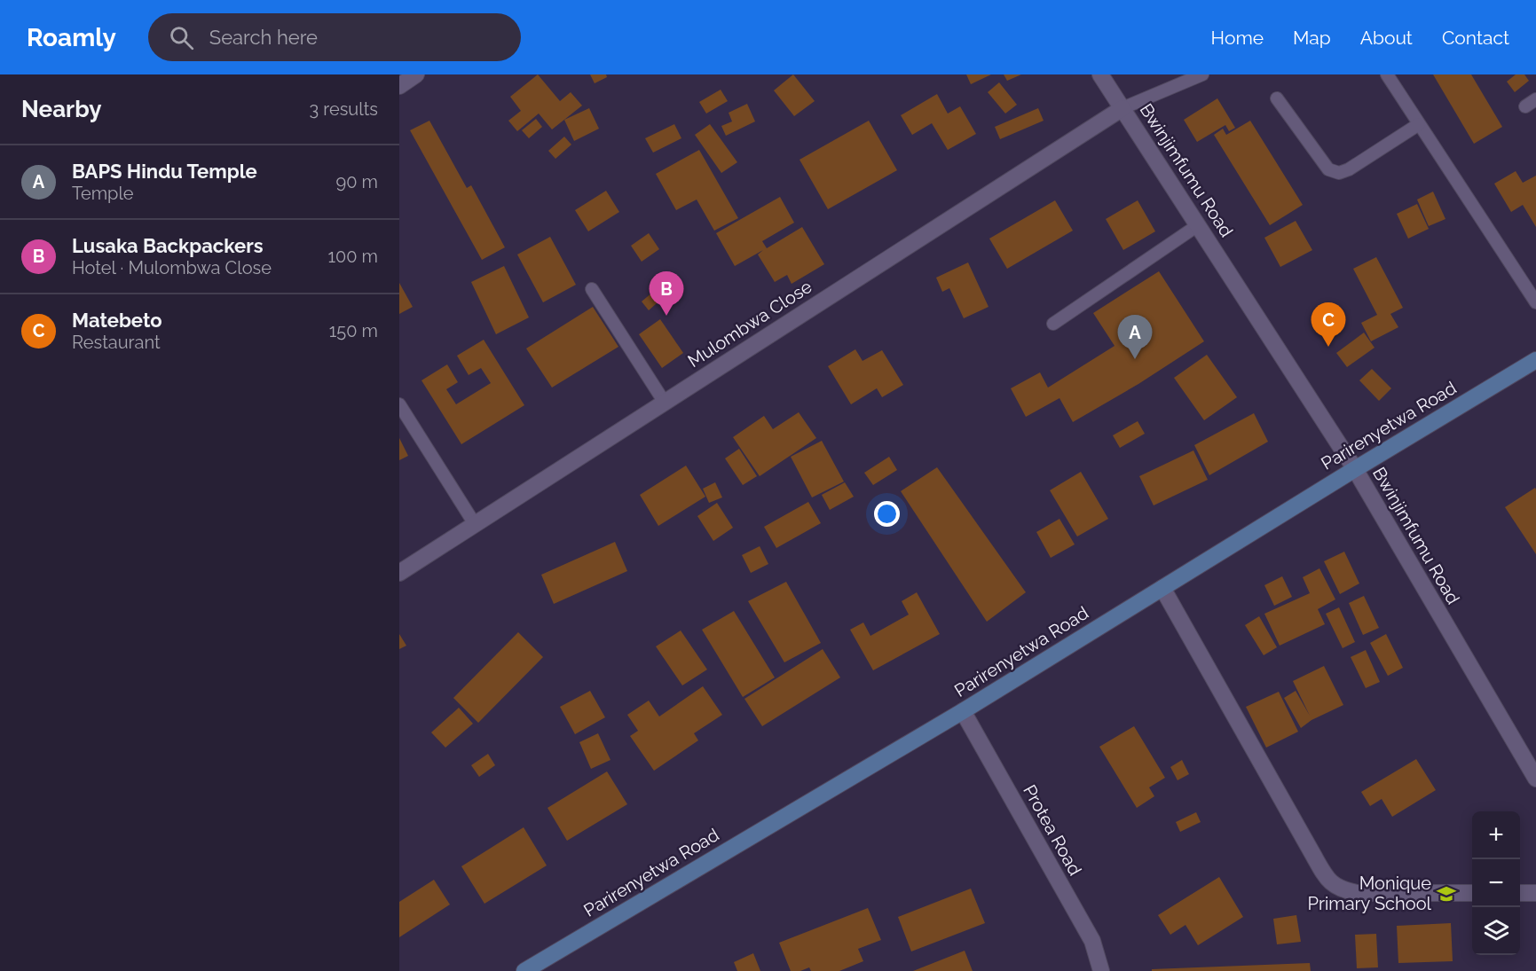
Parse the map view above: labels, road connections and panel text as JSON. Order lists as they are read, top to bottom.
{
  "streets": {
    "main road": ["Parirenyetwa Road"],
    "street": ["Bwinjimfumu Road", "Mulombwa Close", "Protea Road"]
  },
  "crossings": [
    ["Bwinjimfumu Road", "Mulombwa Close"],
    ["Bwinjimfumu Road", "Parirenyetwa Road"],
    ["Parirenyetwa Road", "Protea Road"]
  ],
  "places": {
    "school or university": ["Monique Primary School"]
  },
  "page": {
    "header": "Roamly",
    "search": "Search here",
    "nav": [
      "Home",
      "Map",
      "About",
      "Contact"
    ],
    "heading": ["Nearby", "3 results"],
    "list": [
      {
        "mark": "A",
        "name": "BAPS Hindu Temple",
        "note": "Temple",
        "value": "90 m"
      },
      {
        "mark": "B",
        "name": "Lusaka Backpackers",
        "note": "Hotel · Mulombwa Close",
        "value": "100 m"
      },
      {
        "mark": "C",
        "name": "Matebeto",
        "note": "Restaurant",
        "value": "150 m"
      }
    ],
    "pins": ["B", "C", "A"],
    "map_buttons": ["+", "−"]
  }
}
